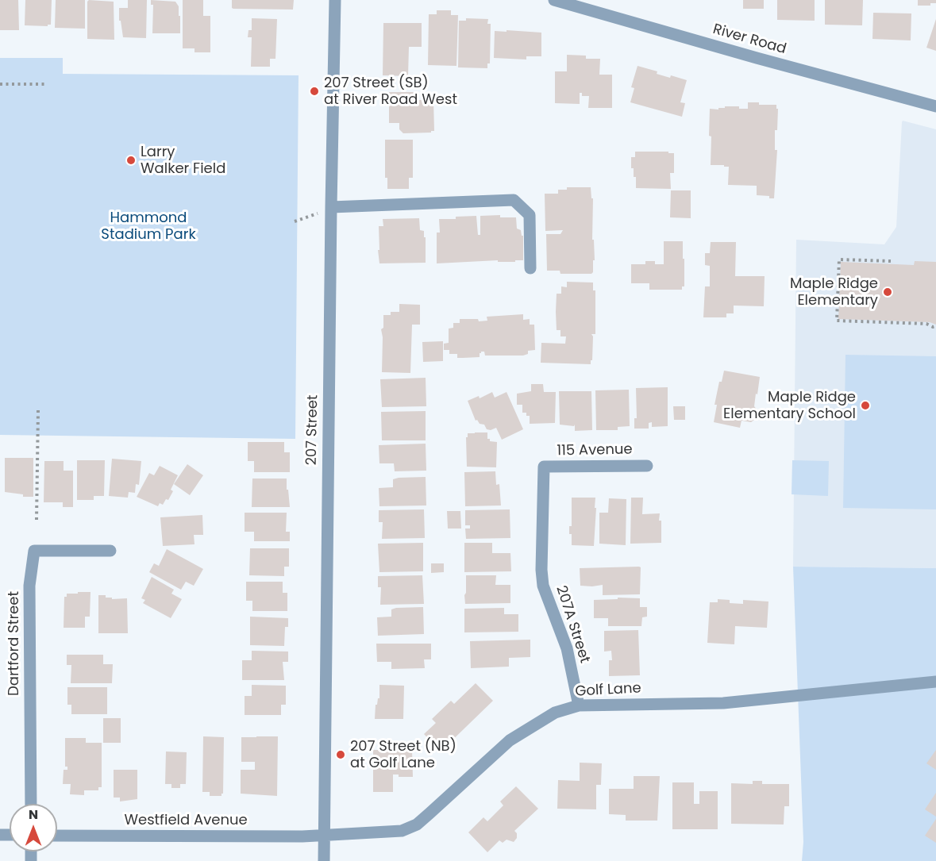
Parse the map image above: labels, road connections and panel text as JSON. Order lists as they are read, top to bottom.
{
  "streets": {
    "street": [
      "River Road",
      "207 Street",
      "115 Avenue",
      "207A Street",
      "Dartford Street",
      "Golf Lane",
      "Westfield Avenue"
    ]
  },
  "crossings": [
    ["207 Street", "Golf Lane"],
    ["207 Street", "Westfield Avenue"],
    ["115 Avenue", "207A Street"],
    ["207A Street", "Golf Lane"],
    ["Golf Lane", "Westfield Avenue"]
  ],
  "parks": ["Hammond Stadium Park"],
  "places": [
    "207 Street (SB) at River Road West",
    "Larry Walker Field",
    "Maple Ridge Elementary",
    "Maple Ridge Elementary School",
    "207 Street (NB) at Golf Lane"
  ],
  "north": "top"
}
